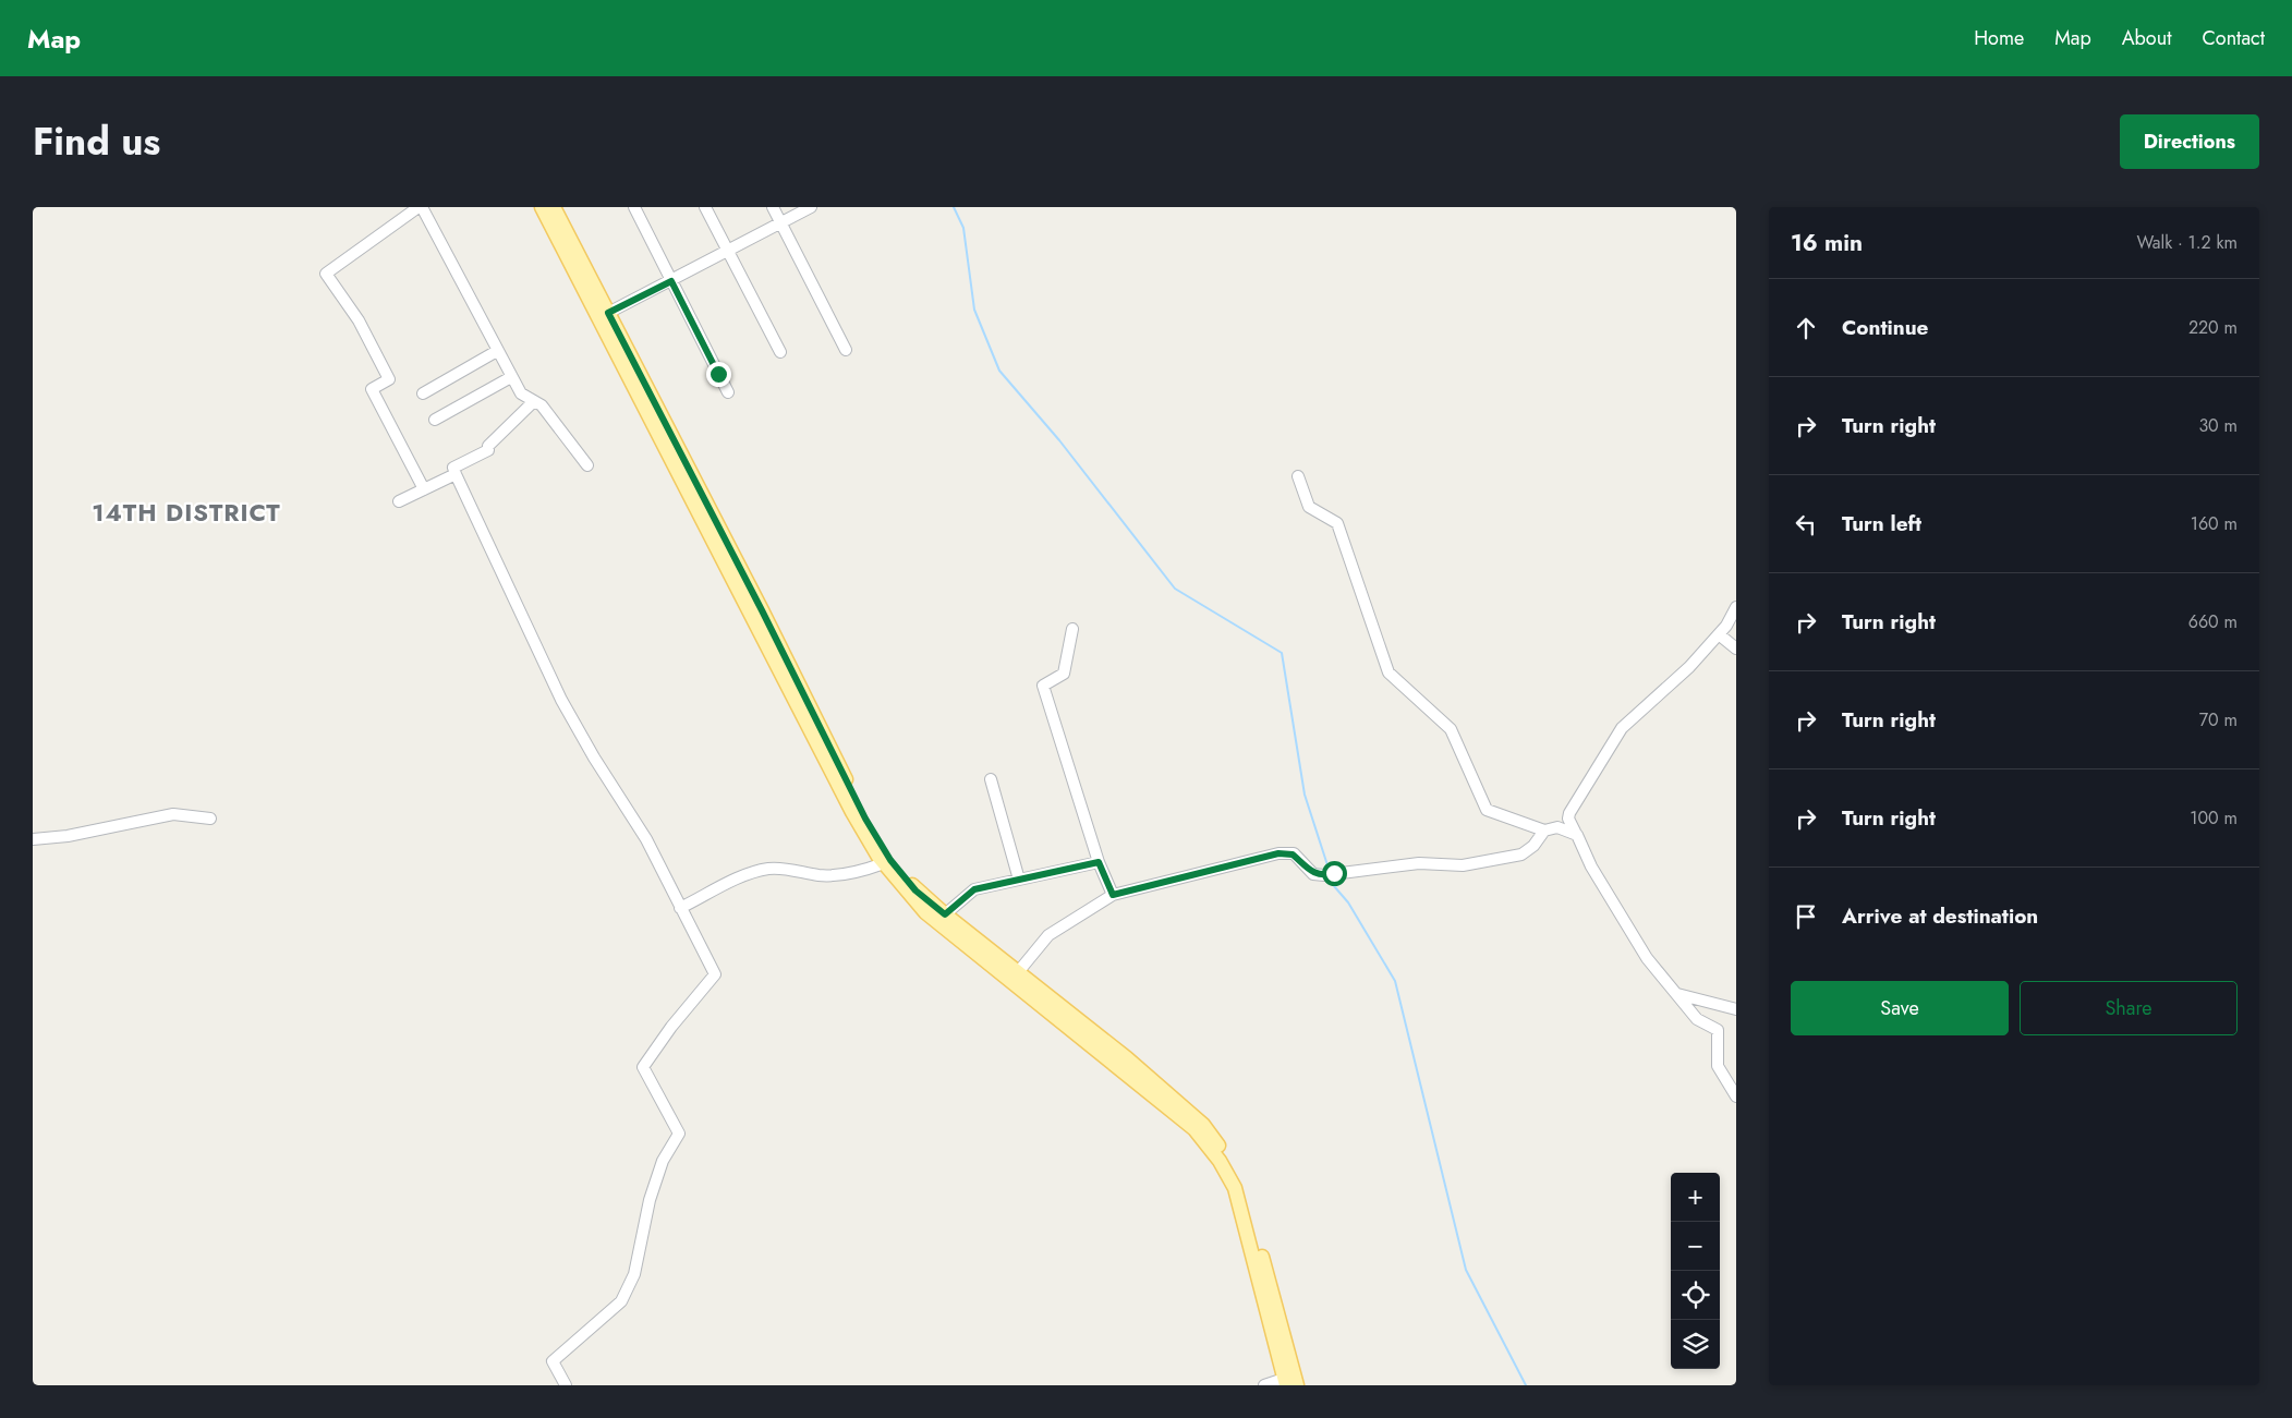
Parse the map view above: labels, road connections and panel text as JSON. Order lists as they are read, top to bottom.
{
  "districts": ["14TH DISTRICT"],
  "page": {
    "header": "Map",
    "nav": [
      "Home",
      "Map",
      "About",
      "Contact"
    ],
    "title": "Find us",
    "buttons": [
      "Directions",
      ["Save", "Share"]
    ],
    "heading": ["16 min", "Walk · 1.2 km"],
    "list": [
      ["Continue", "220 m"],
      ["Turn right", "30 m"],
      ["Turn left", "160 m"],
      ["Turn right", "660 m"],
      ["Turn right", "70 m"],
      ["Turn right", "100 m"],
      "Arrive at destination"
    ],
    "map_buttons": ["+", "−"]
  }
}
